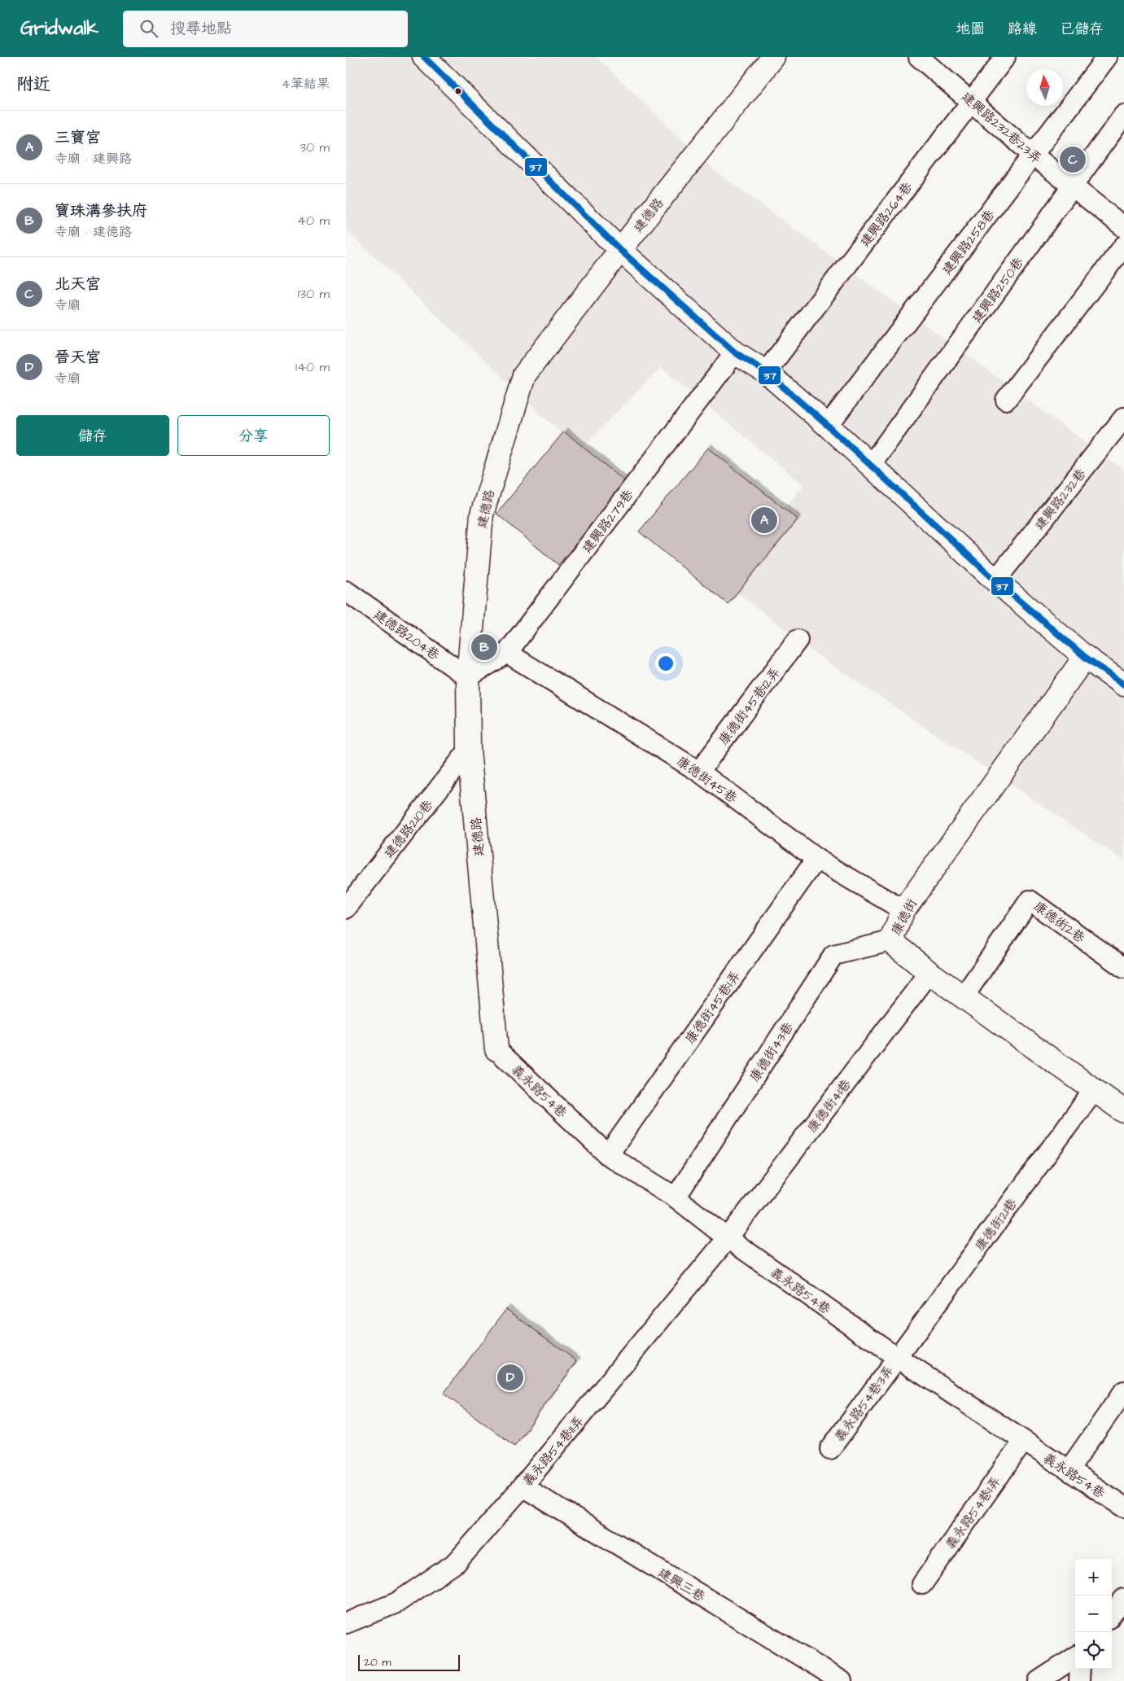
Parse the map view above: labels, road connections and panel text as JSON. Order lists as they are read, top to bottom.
{
  "streets": {
    "street": ["建德路", "康德街"],
    "lane": [
      "建興路232巷23弄",
      "建興路264巷",
      "建興路258巷",
      "建興路250巷",
      "建興路232巷",
      "建興路279巷",
      "建德路204巷",
      "康德街45巷12弄",
      "康德街45巷",
      "建德路210巷",
      "康德街2巷",
      "康德街45巷1弄",
      "康德街43巷",
      "義永路54巷",
      "康德街41巷",
      "康德街21巷",
      "義永路54巷3弄",
      "義永路54巷11弄",
      "義永路54巷1弄",
      "建興三巷"
    ]
  },
  "crossings": [
    ["建興路232巷23弄", "建興路264巷"],
    ["建興路232巷23弄", "建興路258巷"],
    ["建興路232巷23弄", "建興路250巷"],
    ["建德路", "建興路279巷"],
    ["建德路", "建德路204巷"],
    ["建德路", "建德路210巷"],
    ["建德路", "義永路54巷"],
    ["建興路279巷", "建德路204巷"],
    ["建興路279巷", "康德街45巷"],
    ["康德街45巷12弄", "康德街45巷"],
    ["康德街45巷", "康德街"],
    ["康德街45巷", "康德街45巷1弄"],
    ["康德街", "康德街2巷"],
    ["康德街", "康德街43巷"],
    ["康德街", "康德街41巷"],
    ["康德街", "康德街21巷"],
    ["康德街45巷1弄", "義永路54巷"],
    ["康德街43巷", "義永路54巷"],
    ["義永路54巷", "康德街41巷"],
    ["義永路54巷", "康德街21巷"],
    ["義永路54巷", "義永路54巷3弄"],
    ["義永路54巷", "義永路54巷11弄"],
    ["義永路54巷", "義永路54巷1弄"],
    ["康德街41巷", "義永路54巷11弄"],
    ["康德街21巷", "義永路54巷3弄"],
    ["義永路54巷11弄", "建興三巷"]
  ],
  "lines": ["transit line 37"],
  "scale_bar": "20 m",
  "north": "top",
  "page": {
    "header": "Gridwalk",
    "search": "搜尋地點",
    "nav": ["地圖", "路線", "已儲存"],
    "heading": ["附近", "4筆結果"],
    "list": [
      {
        "mark": "A",
        "name": "三寶宮",
        "note": "寺廟 · 建興路",
        "value": "30 m"
      },
      {
        "mark": "B",
        "name": "寶珠溝參扶府",
        "note": "寺廟 · 建德路",
        "value": "40 m"
      },
      {
        "mark": "C",
        "name": "北天宮",
        "note": "寺廟",
        "value": "130 m"
      },
      {
        "mark": "D",
        "name": "晉天宮",
        "note": "寺廟",
        "value": "140 m"
      }
    ],
    "pins": [
      "C",
      "A",
      "B",
      "D"
    ],
    "buttons": ["儲存", "分享"],
    "map_buttons": ["+", "−"],
    "scale": "20 m"
  }
}
